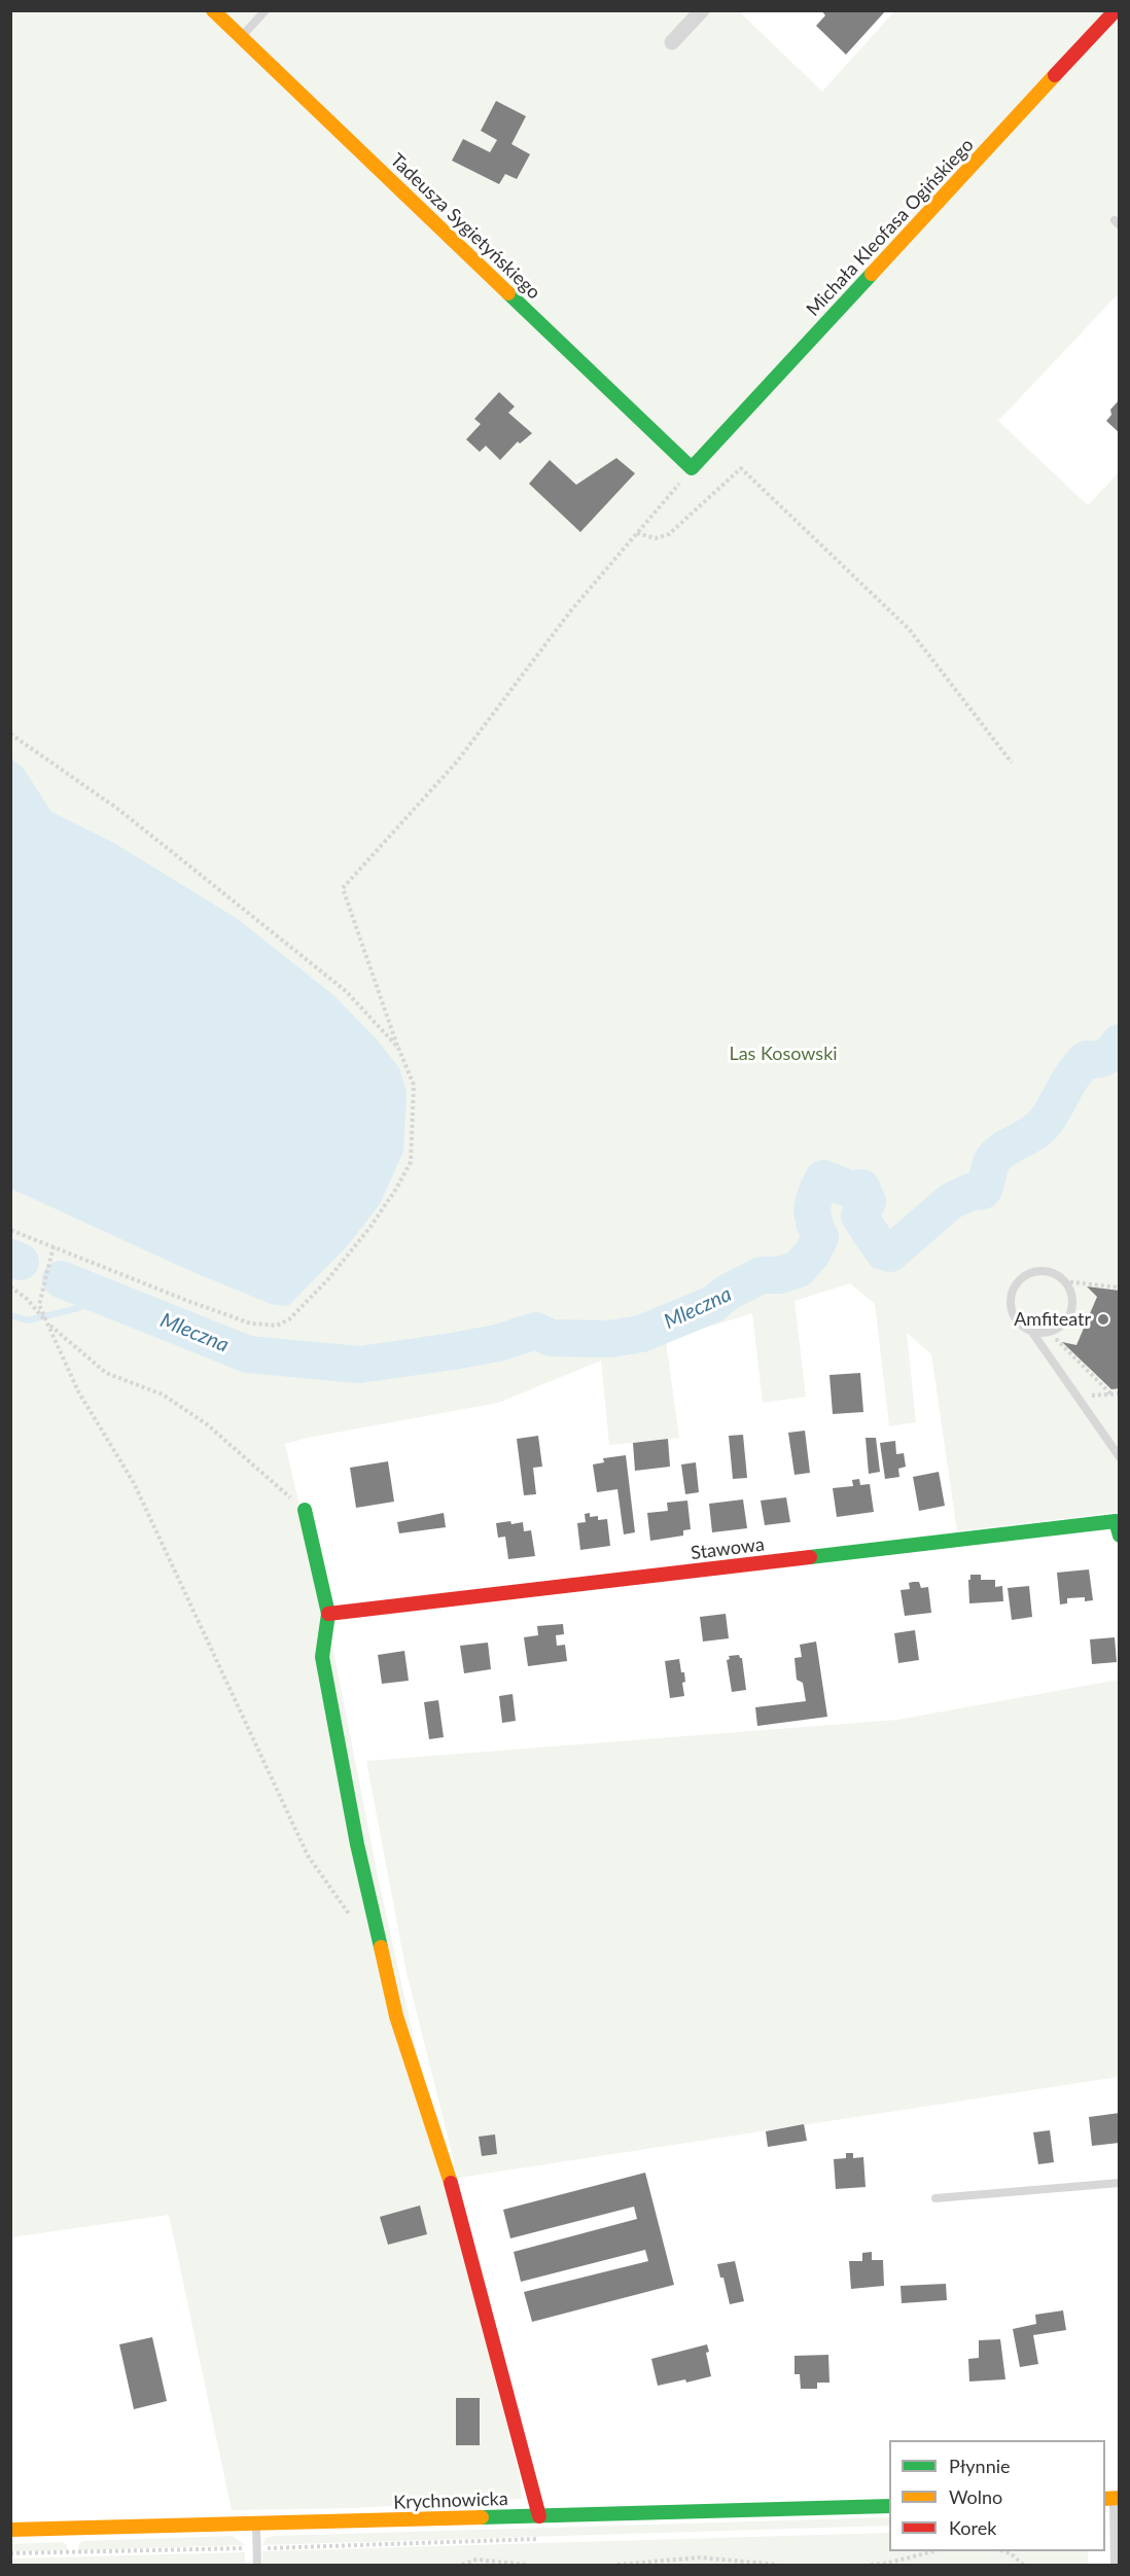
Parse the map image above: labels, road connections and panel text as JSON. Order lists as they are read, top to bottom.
{
  "streets": {
    "street": [
      "Tadeusza Sygietyńskiego",
      "Michała Kleofasa Ogińskiego",
      "Stawowa",
      "Krychnowicka"
    ]
  },
  "crossings": [
    ["Tadeusza Sygietyńskiego", "Michała Kleofasa Ogińskiego"]
  ],
  "water": ["Mleczna"],
  "parks": ["Las Kosowski"],
  "places": ["Amfiteatr"],
  "legend": ["Płynnie", "Wolno", "Korek"]
}
